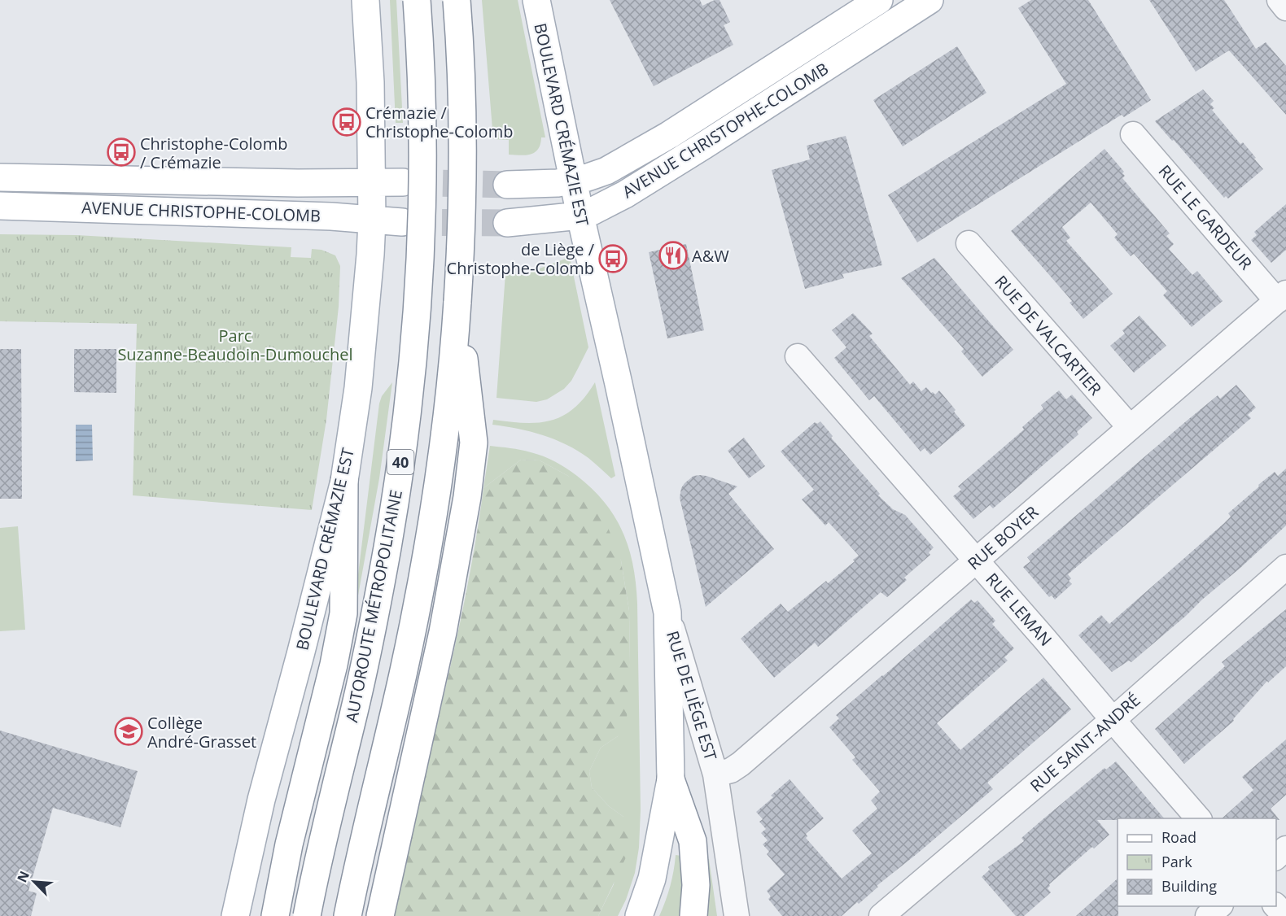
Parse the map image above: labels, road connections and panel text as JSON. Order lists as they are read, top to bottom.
{
  "streets": {
    "main road": [
      "BOULEVARD CRÉMAZIE EST",
      "AVENUE CHRISTOPHE-COLOMB",
      "40",
      "AUTOROUTE MÉTROPOLITAINE",
      "RUE DE LIÈGE EST"
    ],
    "street": [
      "RUE LE GARDEUR",
      "RUE DE VALCARTIER",
      "RUE BOYER",
      "RUE LEMAN",
      "RUE SAINT-ANDRÉ"
    ]
  },
  "crossings": [
    ["BOULEVARD CRÉMAZIE EST", "AVENUE CHRISTOPHE-COLOMB"],
    ["BOULEVARD CRÉMAZIE EST", "RUE DE LIÈGE EST"],
    ["RUE LE GARDEUR", "RUE BOYER"],
    ["RUE DE VALCARTIER", "RUE BOYER"],
    ["RUE BOYER", "RUE LEMAN"],
    ["RUE BOYER", "RUE DE LIÈGE EST"],
    ["RUE LEMAN", "RUE SAINT-ANDRÉ"]
  ],
  "parks": ["Parc Suzanne-Beaudoin-Dumouchel"],
  "places": {
    "bus stop": ["Crémazie / Christophe-Colomb", "Christophe-Colomb / Crémazie", "de Liège / Christophe-Colomb"],
    "restaurant": ["A&W"],
    "school or university": ["Collège André-Grasset"]
  },
  "legend": ["Road", "Park", "Building"],
  "north": "top left"
}
